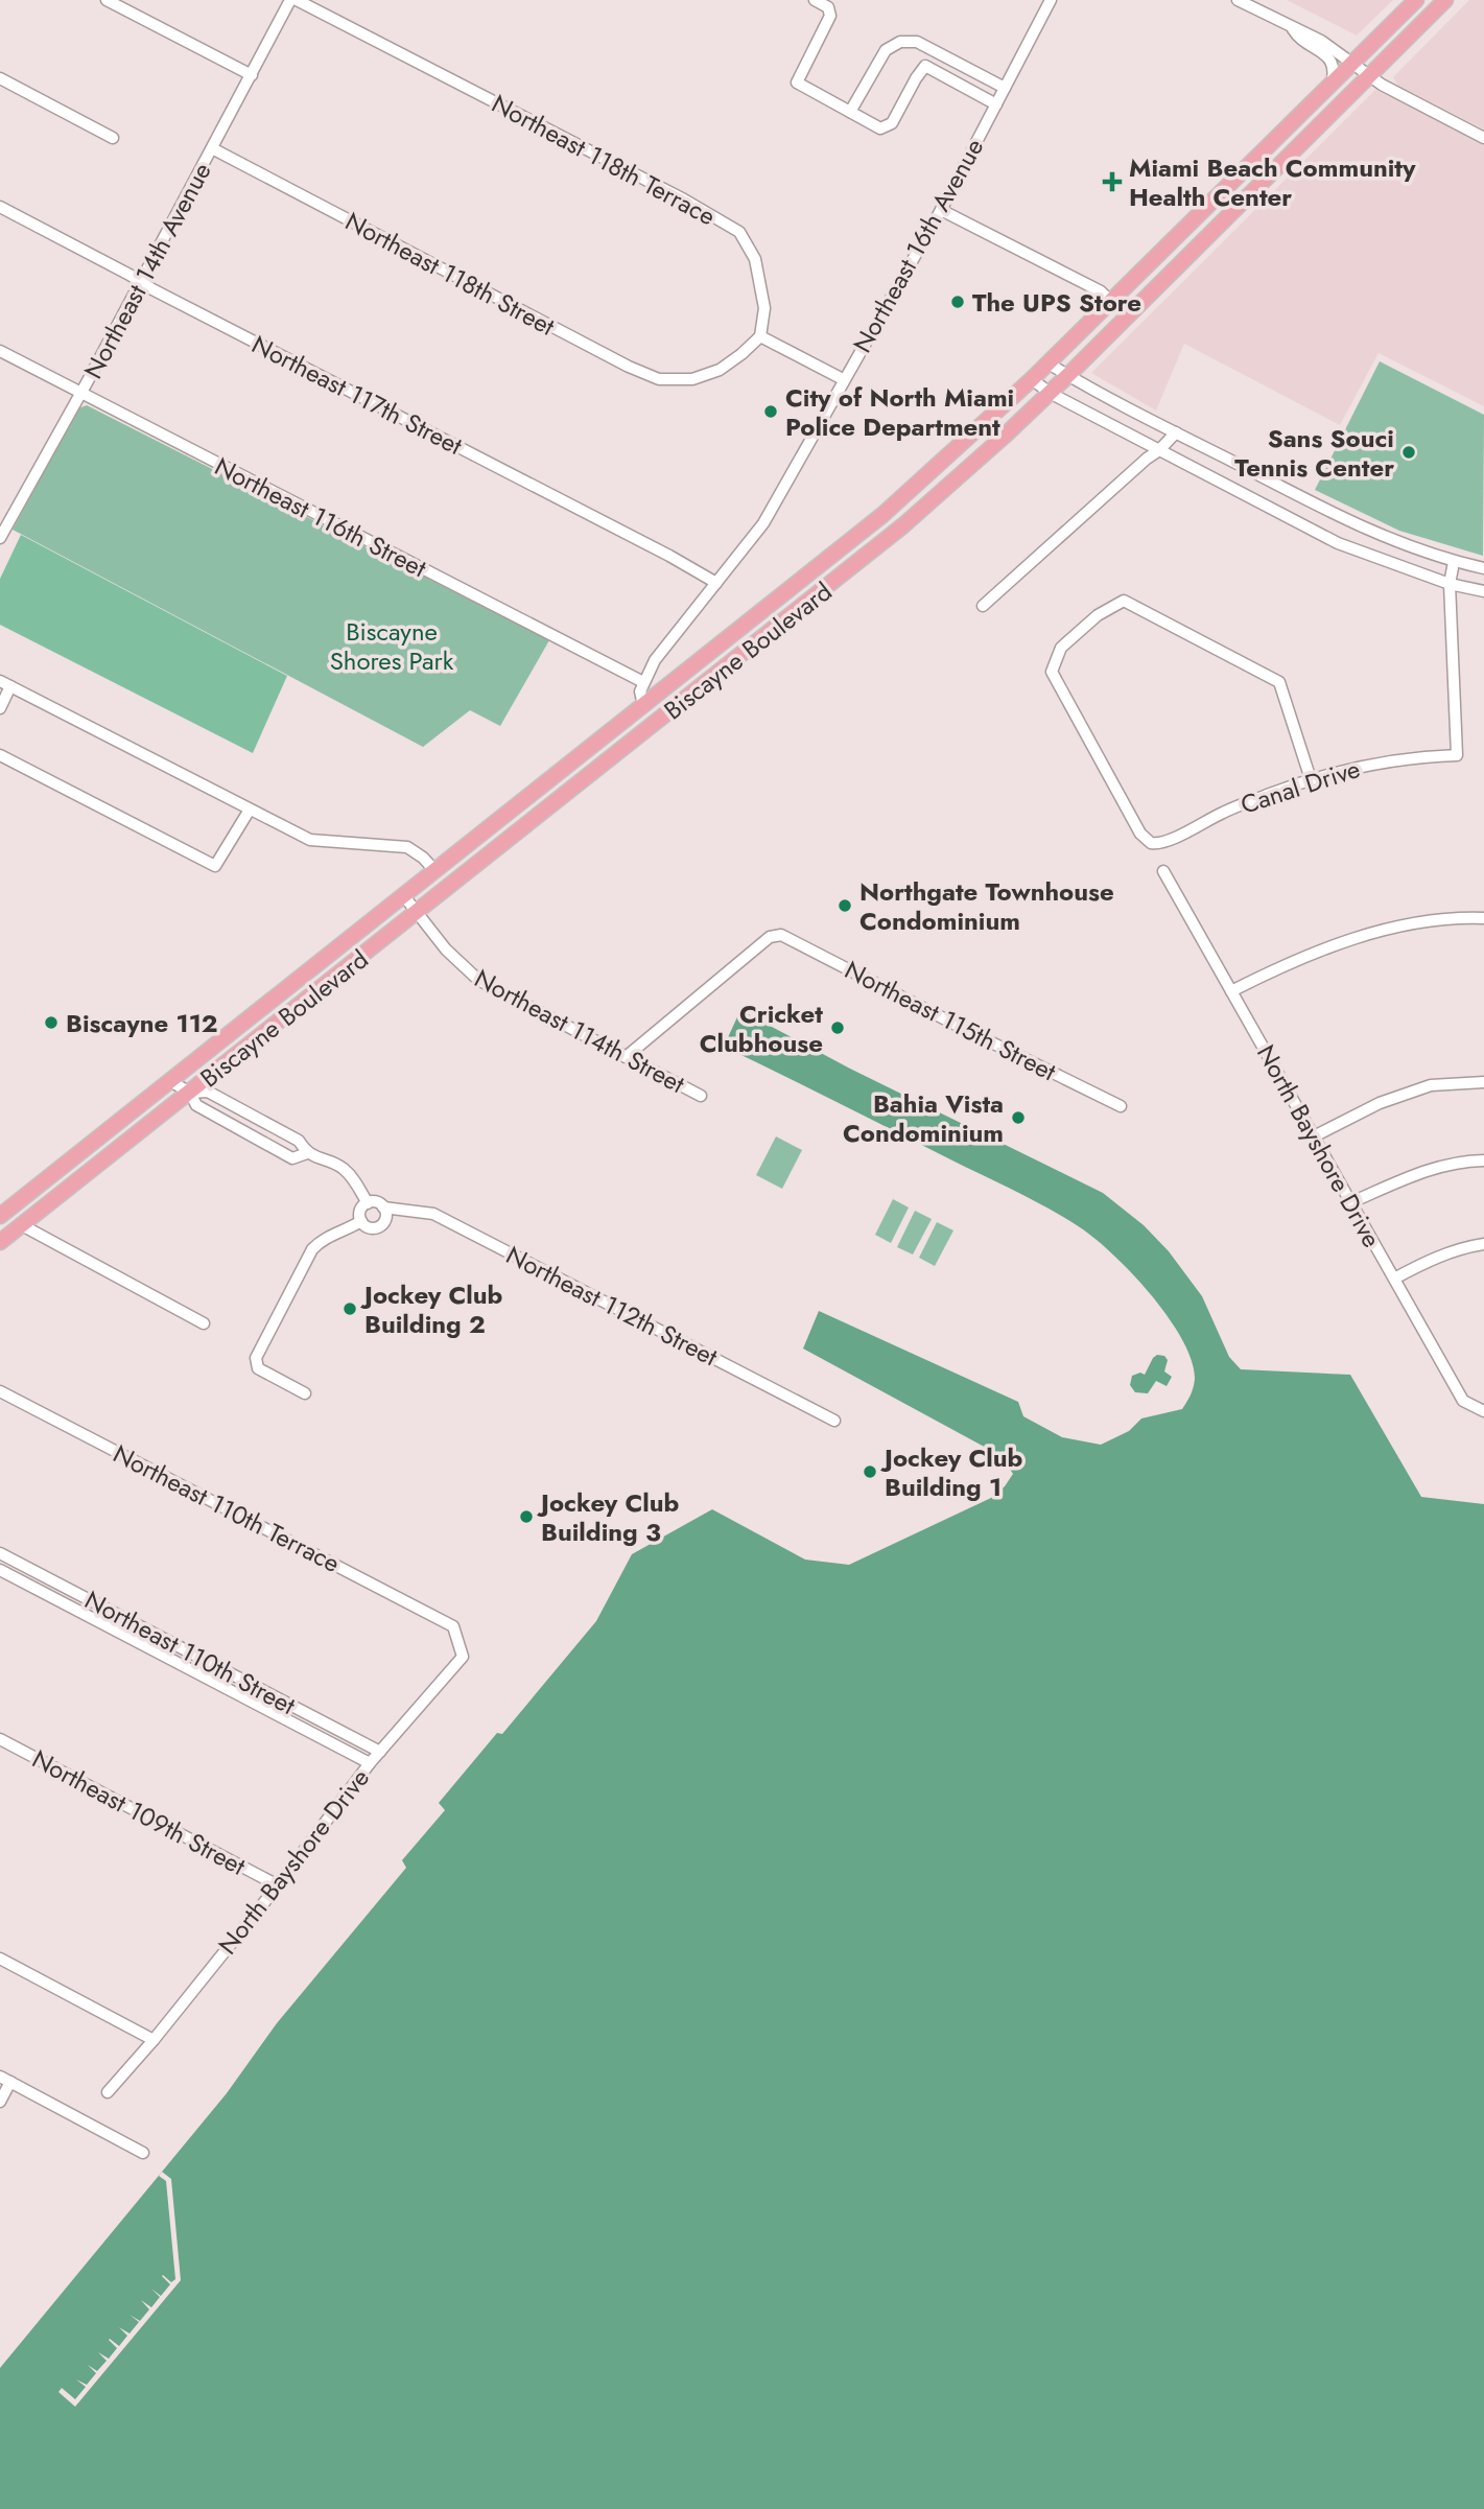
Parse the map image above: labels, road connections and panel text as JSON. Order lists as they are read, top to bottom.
{
  "streets": {
    "main road": ["Biscayne Boulevard"],
    "street": [
      "Northeast 118th Terrace",
      "Northeast 16th Avenue",
      "Northeast 14th Avenue",
      "Northeast 118th Street",
      "Northeast 117th Street",
      "Northeast 116th Street",
      "Canal Drive",
      "Northeast 115th Street",
      "Northeast 114th Street",
      "North Bayshore Drive",
      "Northeast 112th Street",
      "Northeast 110th Terrace",
      "Northeast 110th Street",
      "Northeast 109th Street"
    ]
  },
  "crossings": [
    ["Northeast 118th Terrace", "Northeast 118th Street"],
    ["Northeast 16th Avenue", "Northeast 117th Street"],
    ["Northeast 16th Avenue", "Northeast 116th Street"],
    ["Northeast 14th Avenue", "Northeast 118th Street"],
    ["Northeast 14th Avenue", "Northeast 117th Street"],
    ["Northeast 14th Avenue", "Northeast 116th Street"],
    ["Biscayne Boulevard", "Northeast 114th Street"],
    ["Northeast 115th Street", "Northeast 114th Street"],
    ["North Bayshore Drive", "Northeast 110th Terrace"],
    ["North Bayshore Drive", "Northeast 110th Street"],
    ["North Bayshore Drive", "Northeast 109th Street"]
  ],
  "parks": ["Biscayne Shores Park"],
  "places": {
    "health": ["Miami Beach Community Health Center"],
    "other": [
      "The UPS Store",
      "City of North Miami Police Department",
      "Sans Souci Tennis Center",
      "Northgate Townhouse Condominium",
      "Biscayne 112",
      "Cricket Clubhouse",
      "Bahia Vista Condominium",
      "Jockey Club Building 2",
      "Jockey Club Building 1",
      "Jockey Club Building 3"
    ]
  }
}
